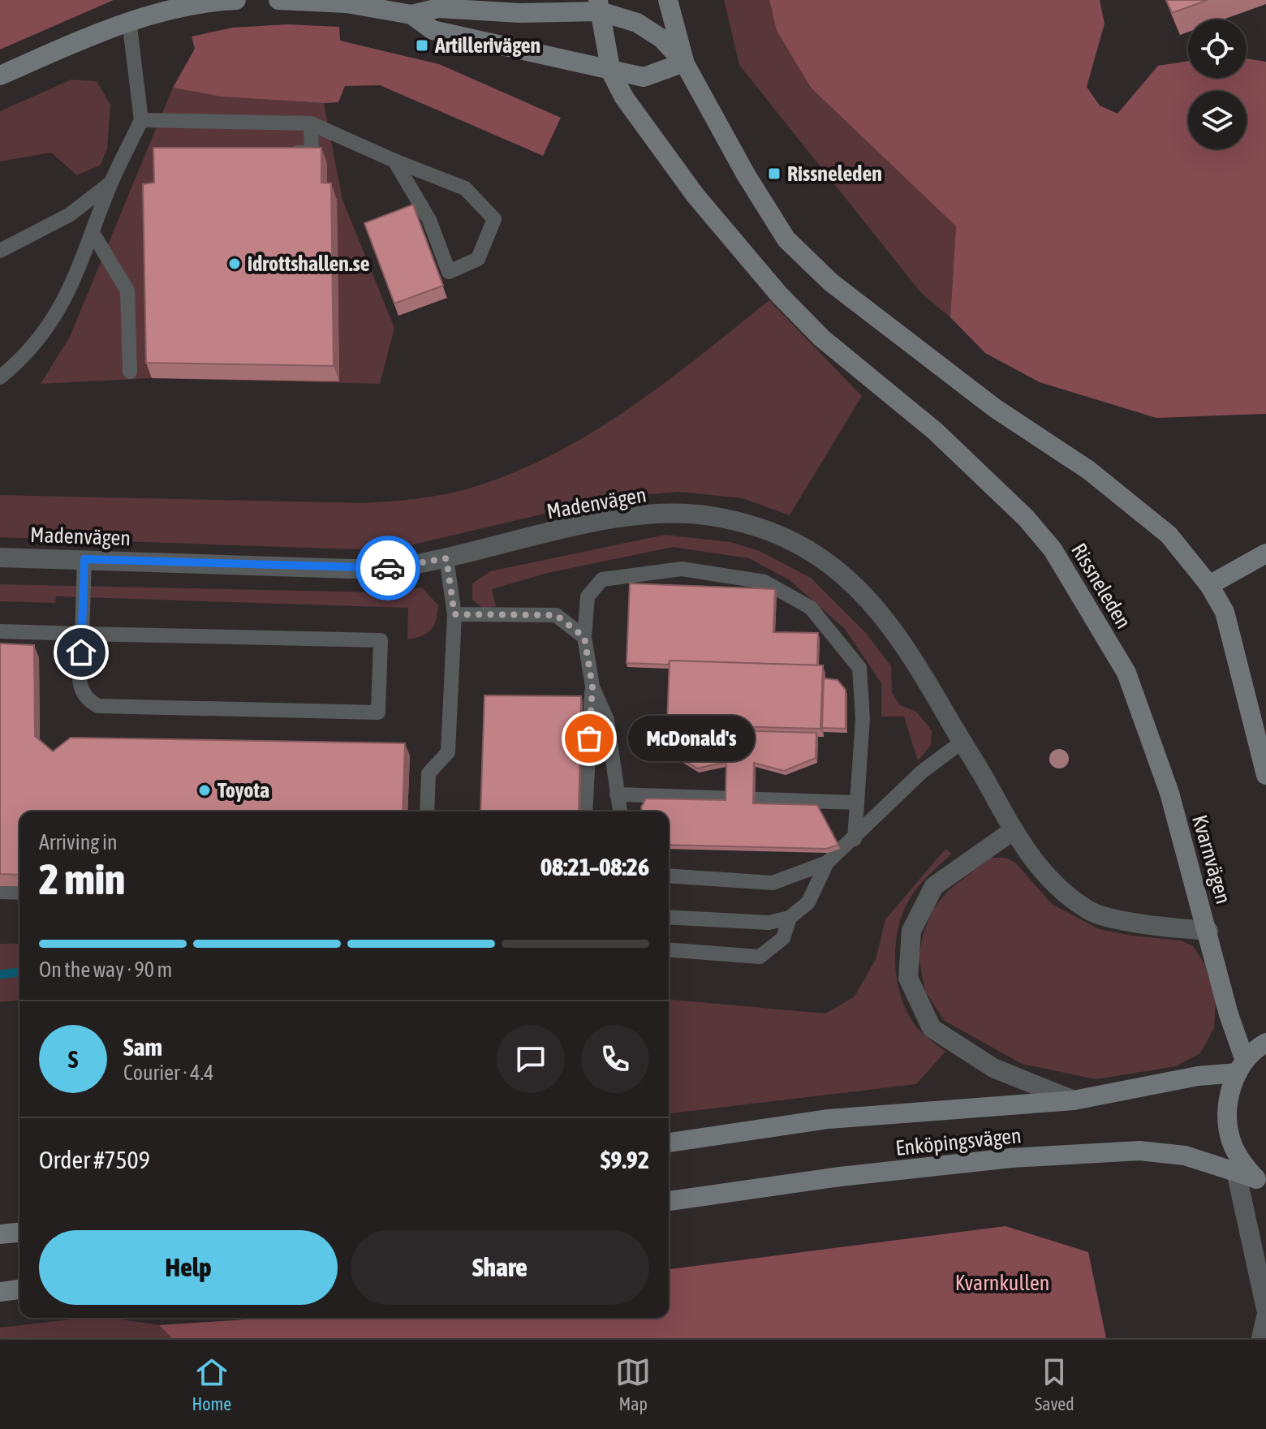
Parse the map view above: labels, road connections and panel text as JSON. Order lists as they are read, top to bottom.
{
  "streets": {
    "street": [
      "Madenvägen",
      "Rissneleden",
      "Kvarnvägen",
      "Enköpingsvägen"
    ]
  },
  "crossings": [
    ["Madenvägen", "Kvarnvägen"],
    ["Rissneleden", "Kvarnvägen"],
    ["Kvarnvägen", "Enköpingsvägen"]
  ],
  "parks": ["Kvarnkullen"],
  "places": {
    "transit": ["Artillerivägen", "Rissneleden"],
    "other": ["idrottshallen.se", "McDonald's", "Toyota"]
  },
  "page": {
    "bubble": "McDonald's",
    "heading": ["2 min", "Arriving in", "08:21–08:26"],
    "panel": [
      "Sam",
      "Courier · 4.4",
      "Order #7509",
      "$9.92"
    ],
    "bar": "On the way · 90 m",
    "round": "S",
    "buttons": ["Help", "Share"],
    "tabs": ["Home", "Map", "Saved"]
  }
}
